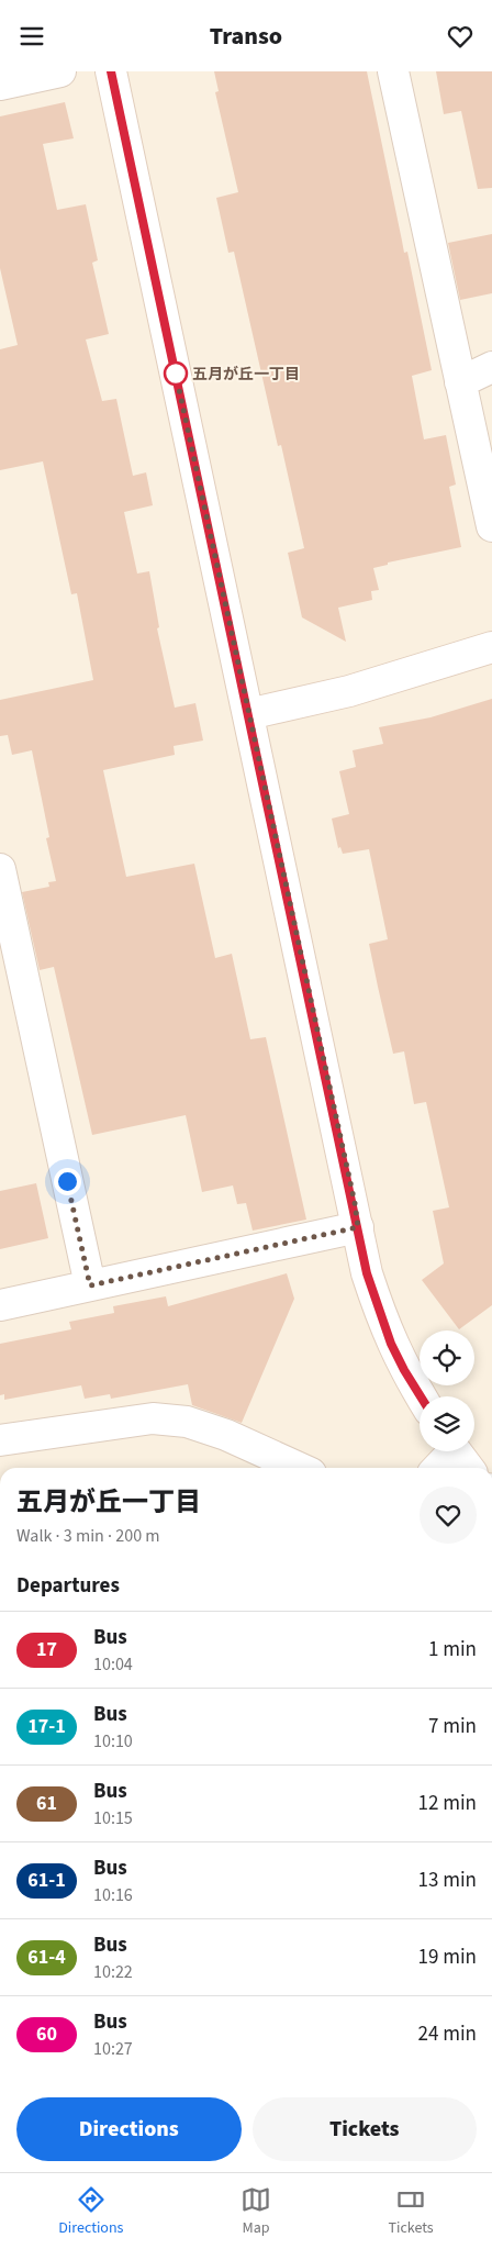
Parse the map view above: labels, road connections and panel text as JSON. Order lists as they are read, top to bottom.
{
  "places": ["五月が丘一丁目"],
  "lines": ["bus line 17"],
  "page": {
    "header": "Transo",
    "heading": [
      ["五月が丘一丁目", "Walk · 3 min · 200 m"],
      "Departures"
    ],
    "list": [
      {
        "mark": "17",
        "name": "Bus",
        "note": "10:04",
        "value": "1 min"
      },
      {
        "mark": "17-1",
        "name": "Bus",
        "note": "10:10",
        "value": "7 min"
      },
      {
        "mark": "61",
        "name": "Bus",
        "note": "10:15",
        "value": "12 min"
      },
      {
        "mark": "61-1",
        "name": "Bus",
        "note": "10:16",
        "value": "13 min"
      },
      {
        "mark": "61-4",
        "name": "Bus",
        "note": "10:22",
        "value": "19 min"
      },
      {
        "mark": "60",
        "name": "Bus",
        "note": "10:27",
        "value": "24 min"
      }
    ],
    "buttons": ["Directions", "Tickets"],
    "tabs": ["Directions", "Map", "Tickets"]
  }
}
